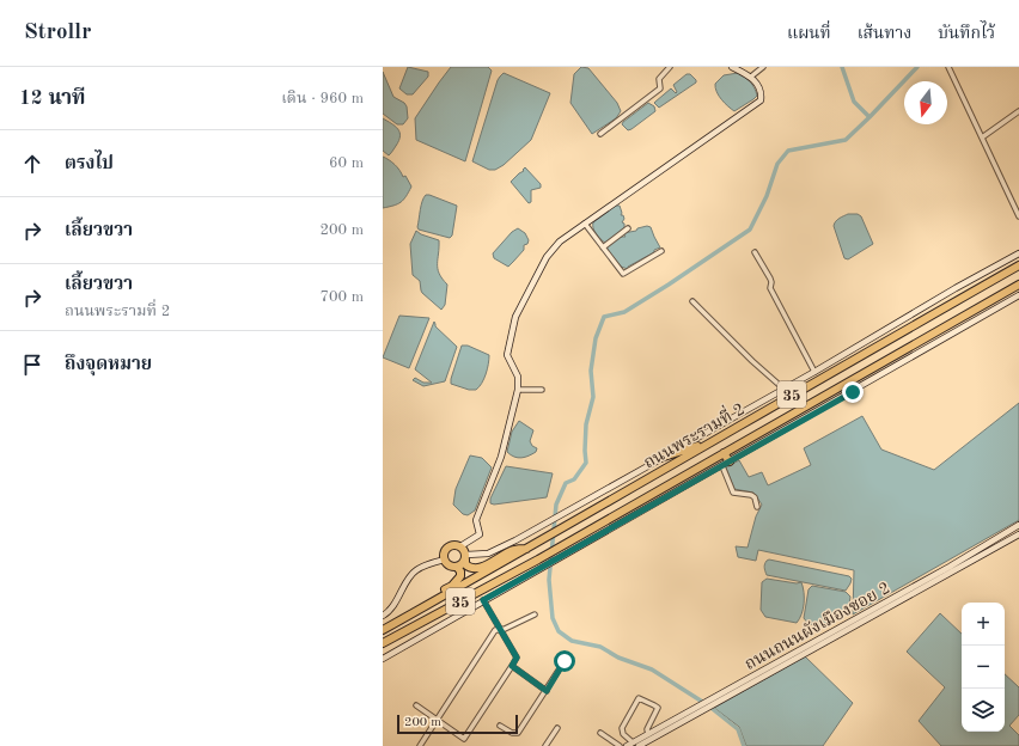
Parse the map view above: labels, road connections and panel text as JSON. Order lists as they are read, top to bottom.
{
  "streets": {
    "highway": ["35", "ถนนพระรามที่ 2"],
    "main road": ["ถนนถนนผังเมืองซอย 2"]
  },
  "scale_bar": "200 m",
  "north": "bottom",
  "page": {
    "header": "Strollr",
    "nav": ["แผนที่", "เส้นทาง", "บันทึกไว้"],
    "heading": ["12 นาที", "เดิน · 960 m"],
    "list": [
      ["ตรงไป", "60 m"],
      ["เลี้ยวขวา", "200 m"],
      ["เลี้ยวขวา", "ถนนพระรามที่ 2", "700 m"],
      "ถึงจุดหมาย"
    ],
    "map_buttons": ["+", "−"],
    "scale": "200 m"
  }
}
